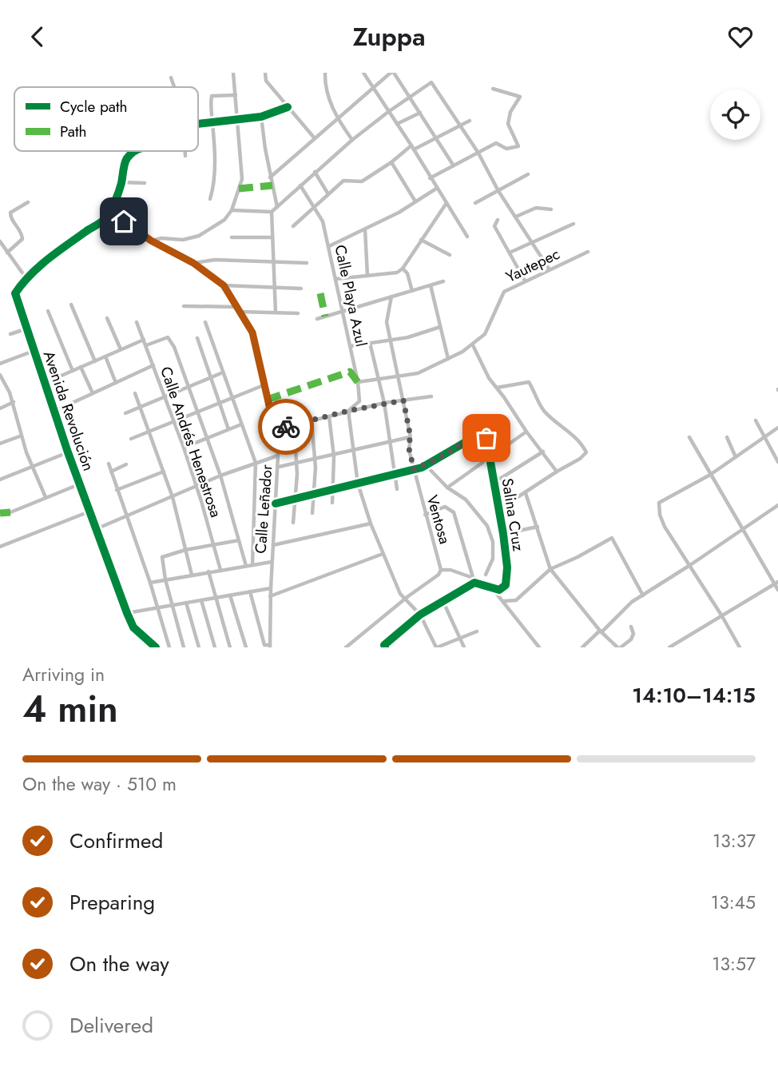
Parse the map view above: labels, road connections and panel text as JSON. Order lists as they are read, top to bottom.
{
  "streets": {
    "street": [
      "Yautepec",
      "Calle Playa Azul",
      "Avenida Revolución",
      "Calle Andrés Henestrosa",
      "Calle Leñador",
      "Salina Cruz",
      "Ventosa"
    ]
  },
  "crossings": [
    ["Yautepec", "Calle Playa Azul"],
    ["Yautepec", "Ventosa"],
    ["Salina Cruz", "Ventosa"]
  ],
  "legend": ["Cycle path", "Path"],
  "page": {
    "header": "Zuppa",
    "heading": ["4 min", "Arriving in", "14:10–14:15"],
    "bar": "On the way · 510 m",
    "list": [
      ["Confirmed", "13:37"],
      ["Preparing", "13:45"],
      ["On the way", "13:57"],
      "Delivered"
    ]
  }
}
